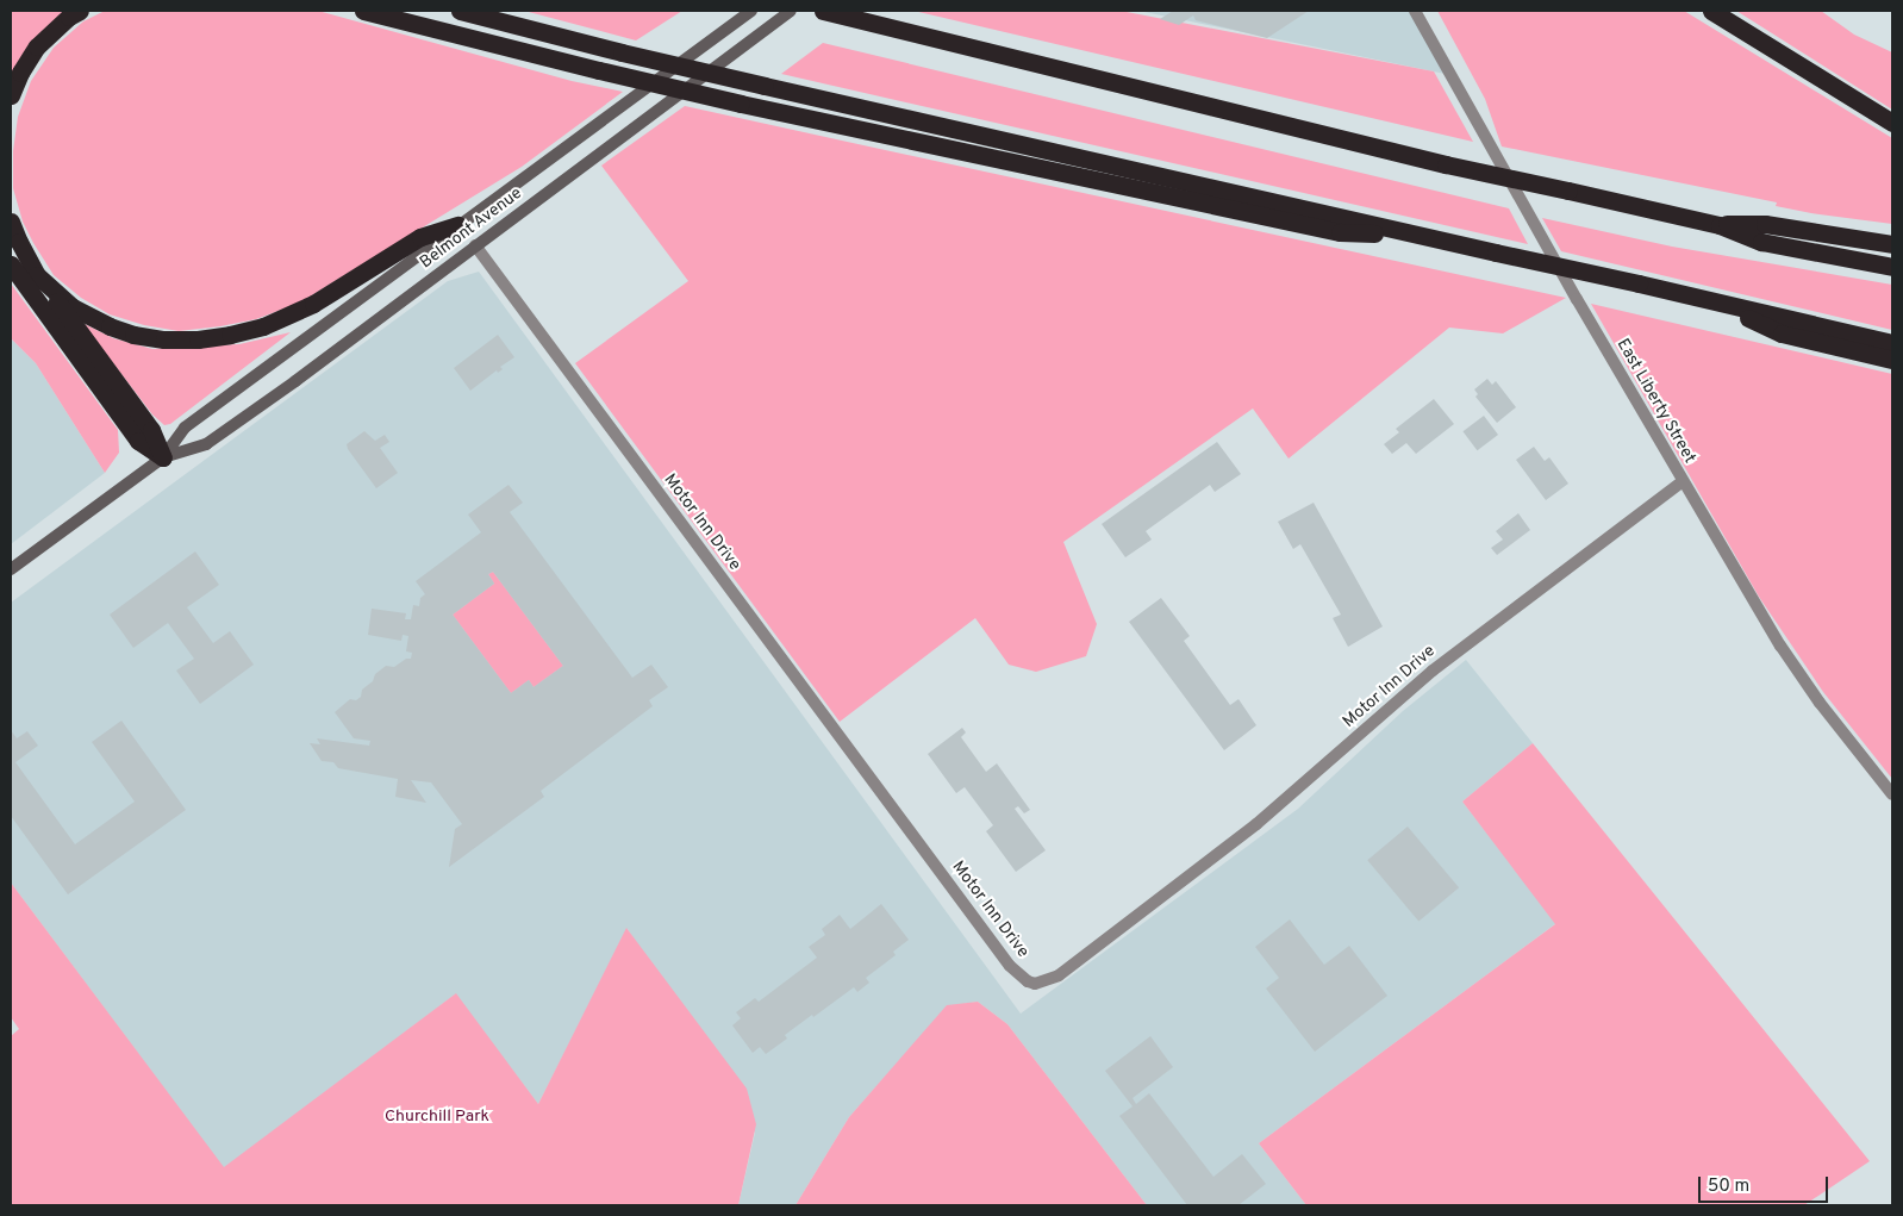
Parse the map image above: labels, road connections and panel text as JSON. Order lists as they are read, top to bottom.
{
  "streets": {
    "main road": ["Belmont Avenue"],
    "street": ["East Liberty Street", "Motor Inn Drive"]
  },
  "crossings": [
    ["Belmont Avenue", "Motor Inn Drive"],
    ["East Liberty Street", "Motor Inn Drive"]
  ],
  "parks": ["Churchill Park"],
  "scale_bar": "50 m"
}
